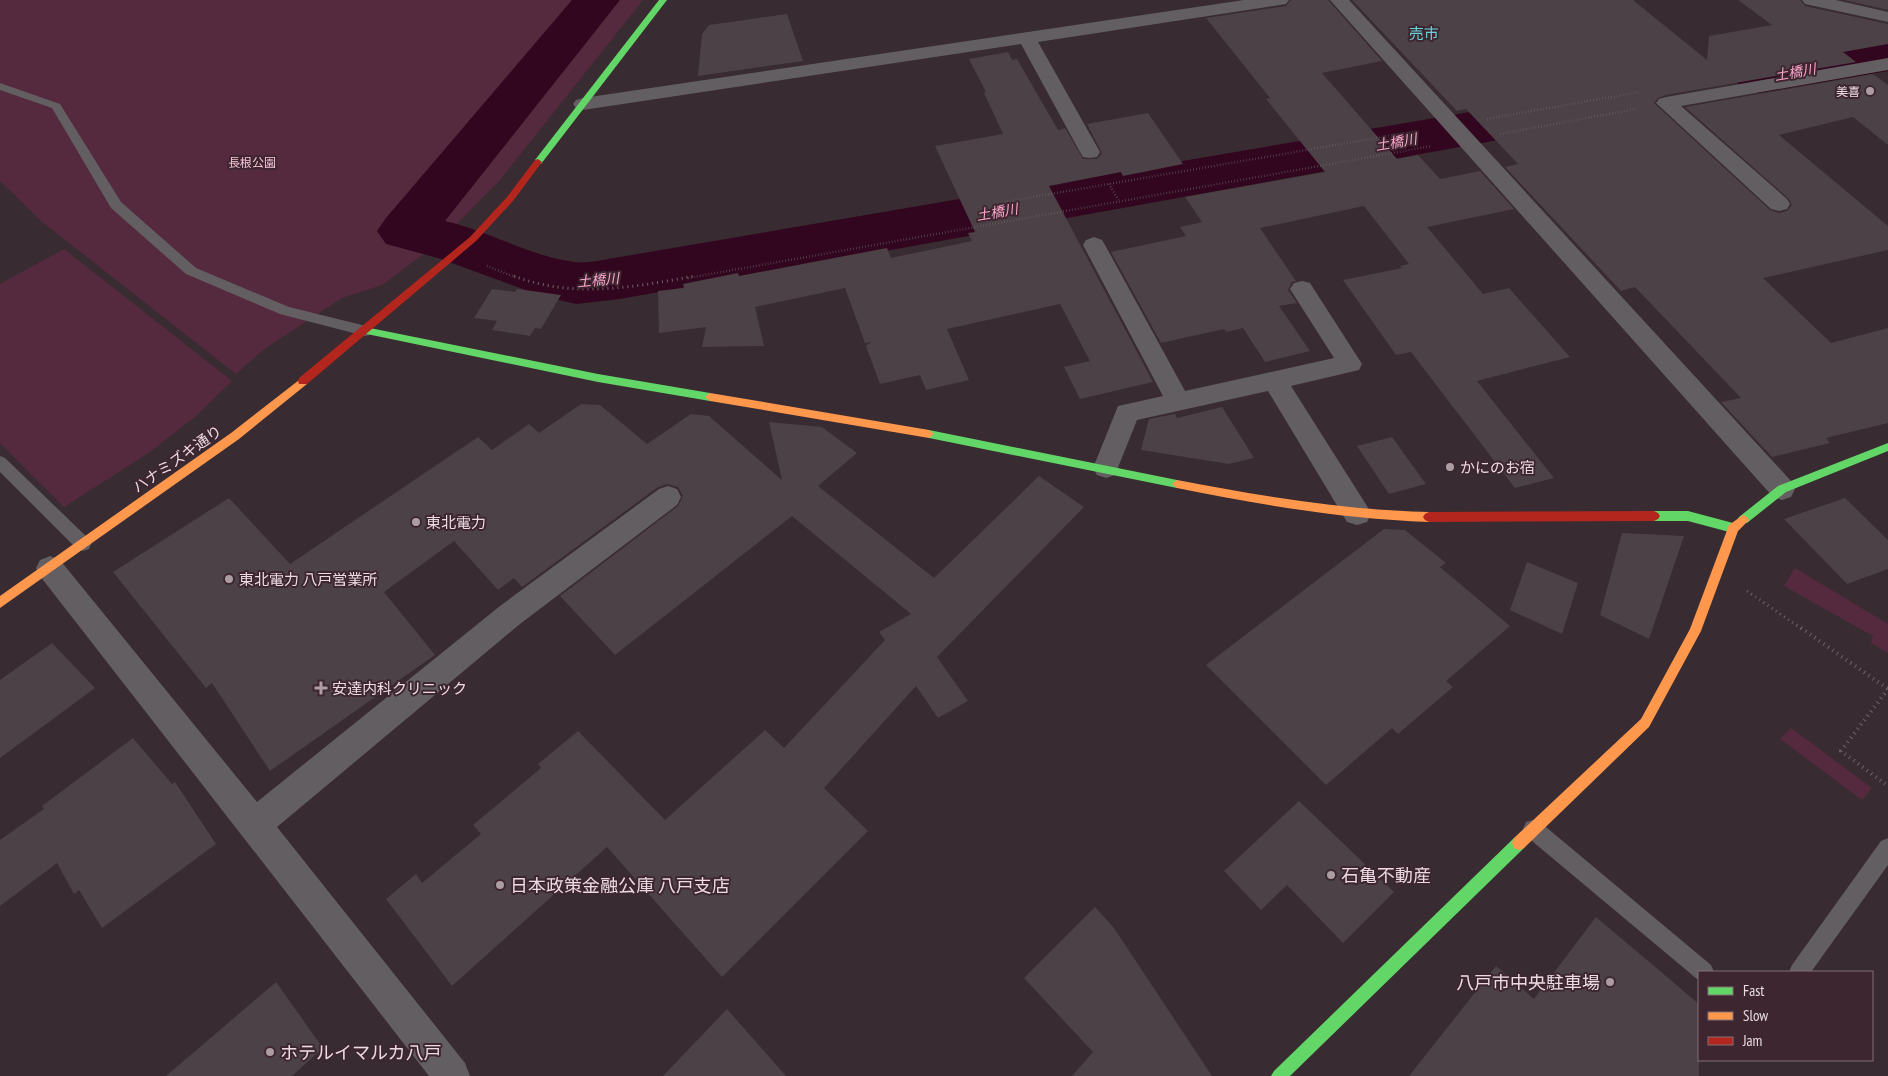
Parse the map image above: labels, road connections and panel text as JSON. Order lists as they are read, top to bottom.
{
  "streets": {
    "street": ["ハナミズキ通り"]
  },
  "districts": ["売市"],
  "water": ["土橋川"],
  "parks": ["長根公園"],
  "places": {
    "other": [
      "美喜",
      "かにのお宿",
      "東北電力",
      "東北電力 八戸営業所",
      "石亀不動産",
      "日本政策金融公庫 八戸支店",
      "八戸市中央駐車場",
      "ホテルイマルカ八戸"
    ],
    "health": ["安達内科クリニック"]
  },
  "legend": ["Fast", "Slow", "Jam"]
}
